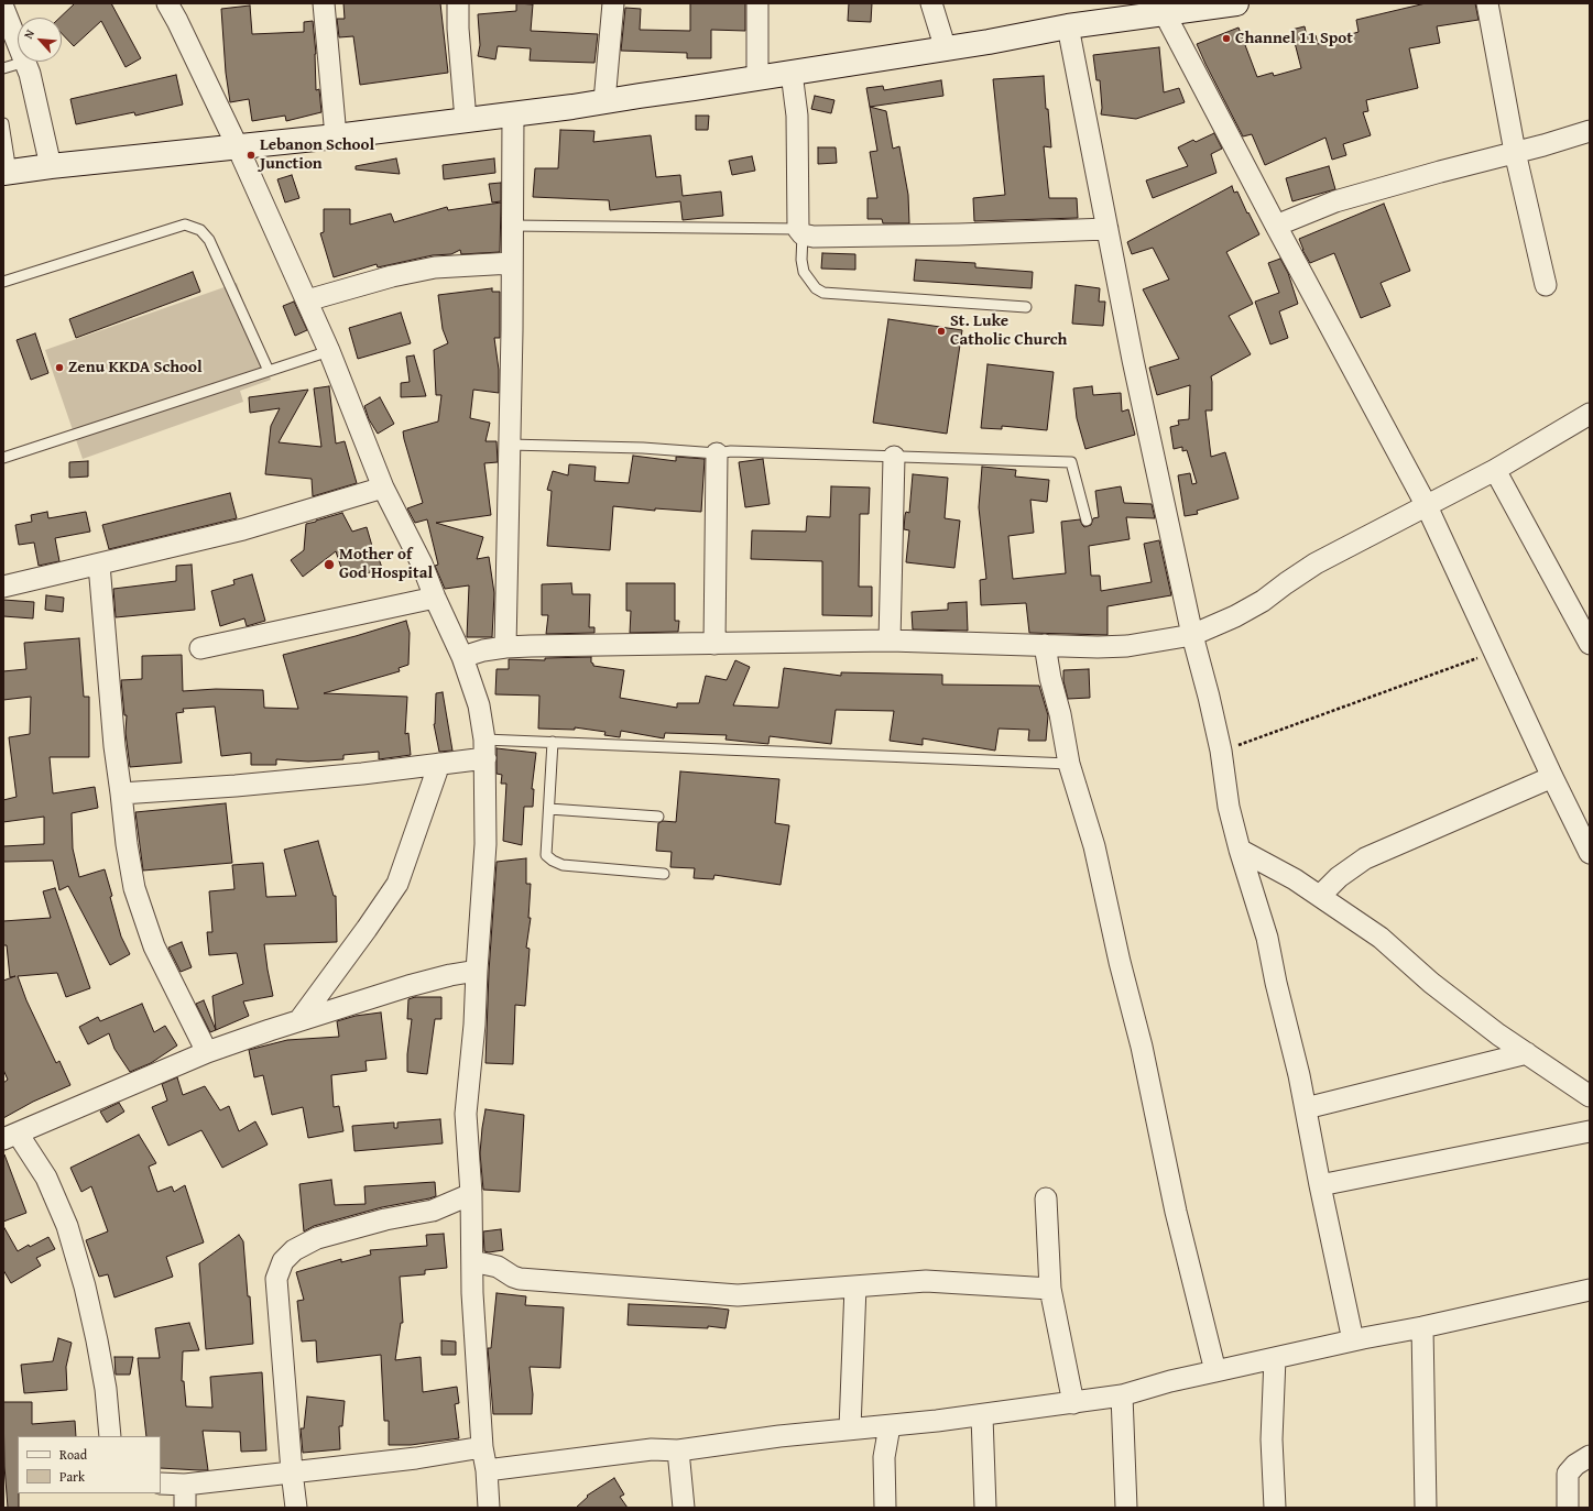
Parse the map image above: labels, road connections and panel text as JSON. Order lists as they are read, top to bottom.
{
  "places": [
    "Channel 11 Spot",
    "Lebanon School Junction",
    "St. Luke Catholic Church",
    "Zenu KKDA School",
    "Mother of God Hospital"
  ],
  "legend": ["Road", "Park"],
  "north": "top left"
}
